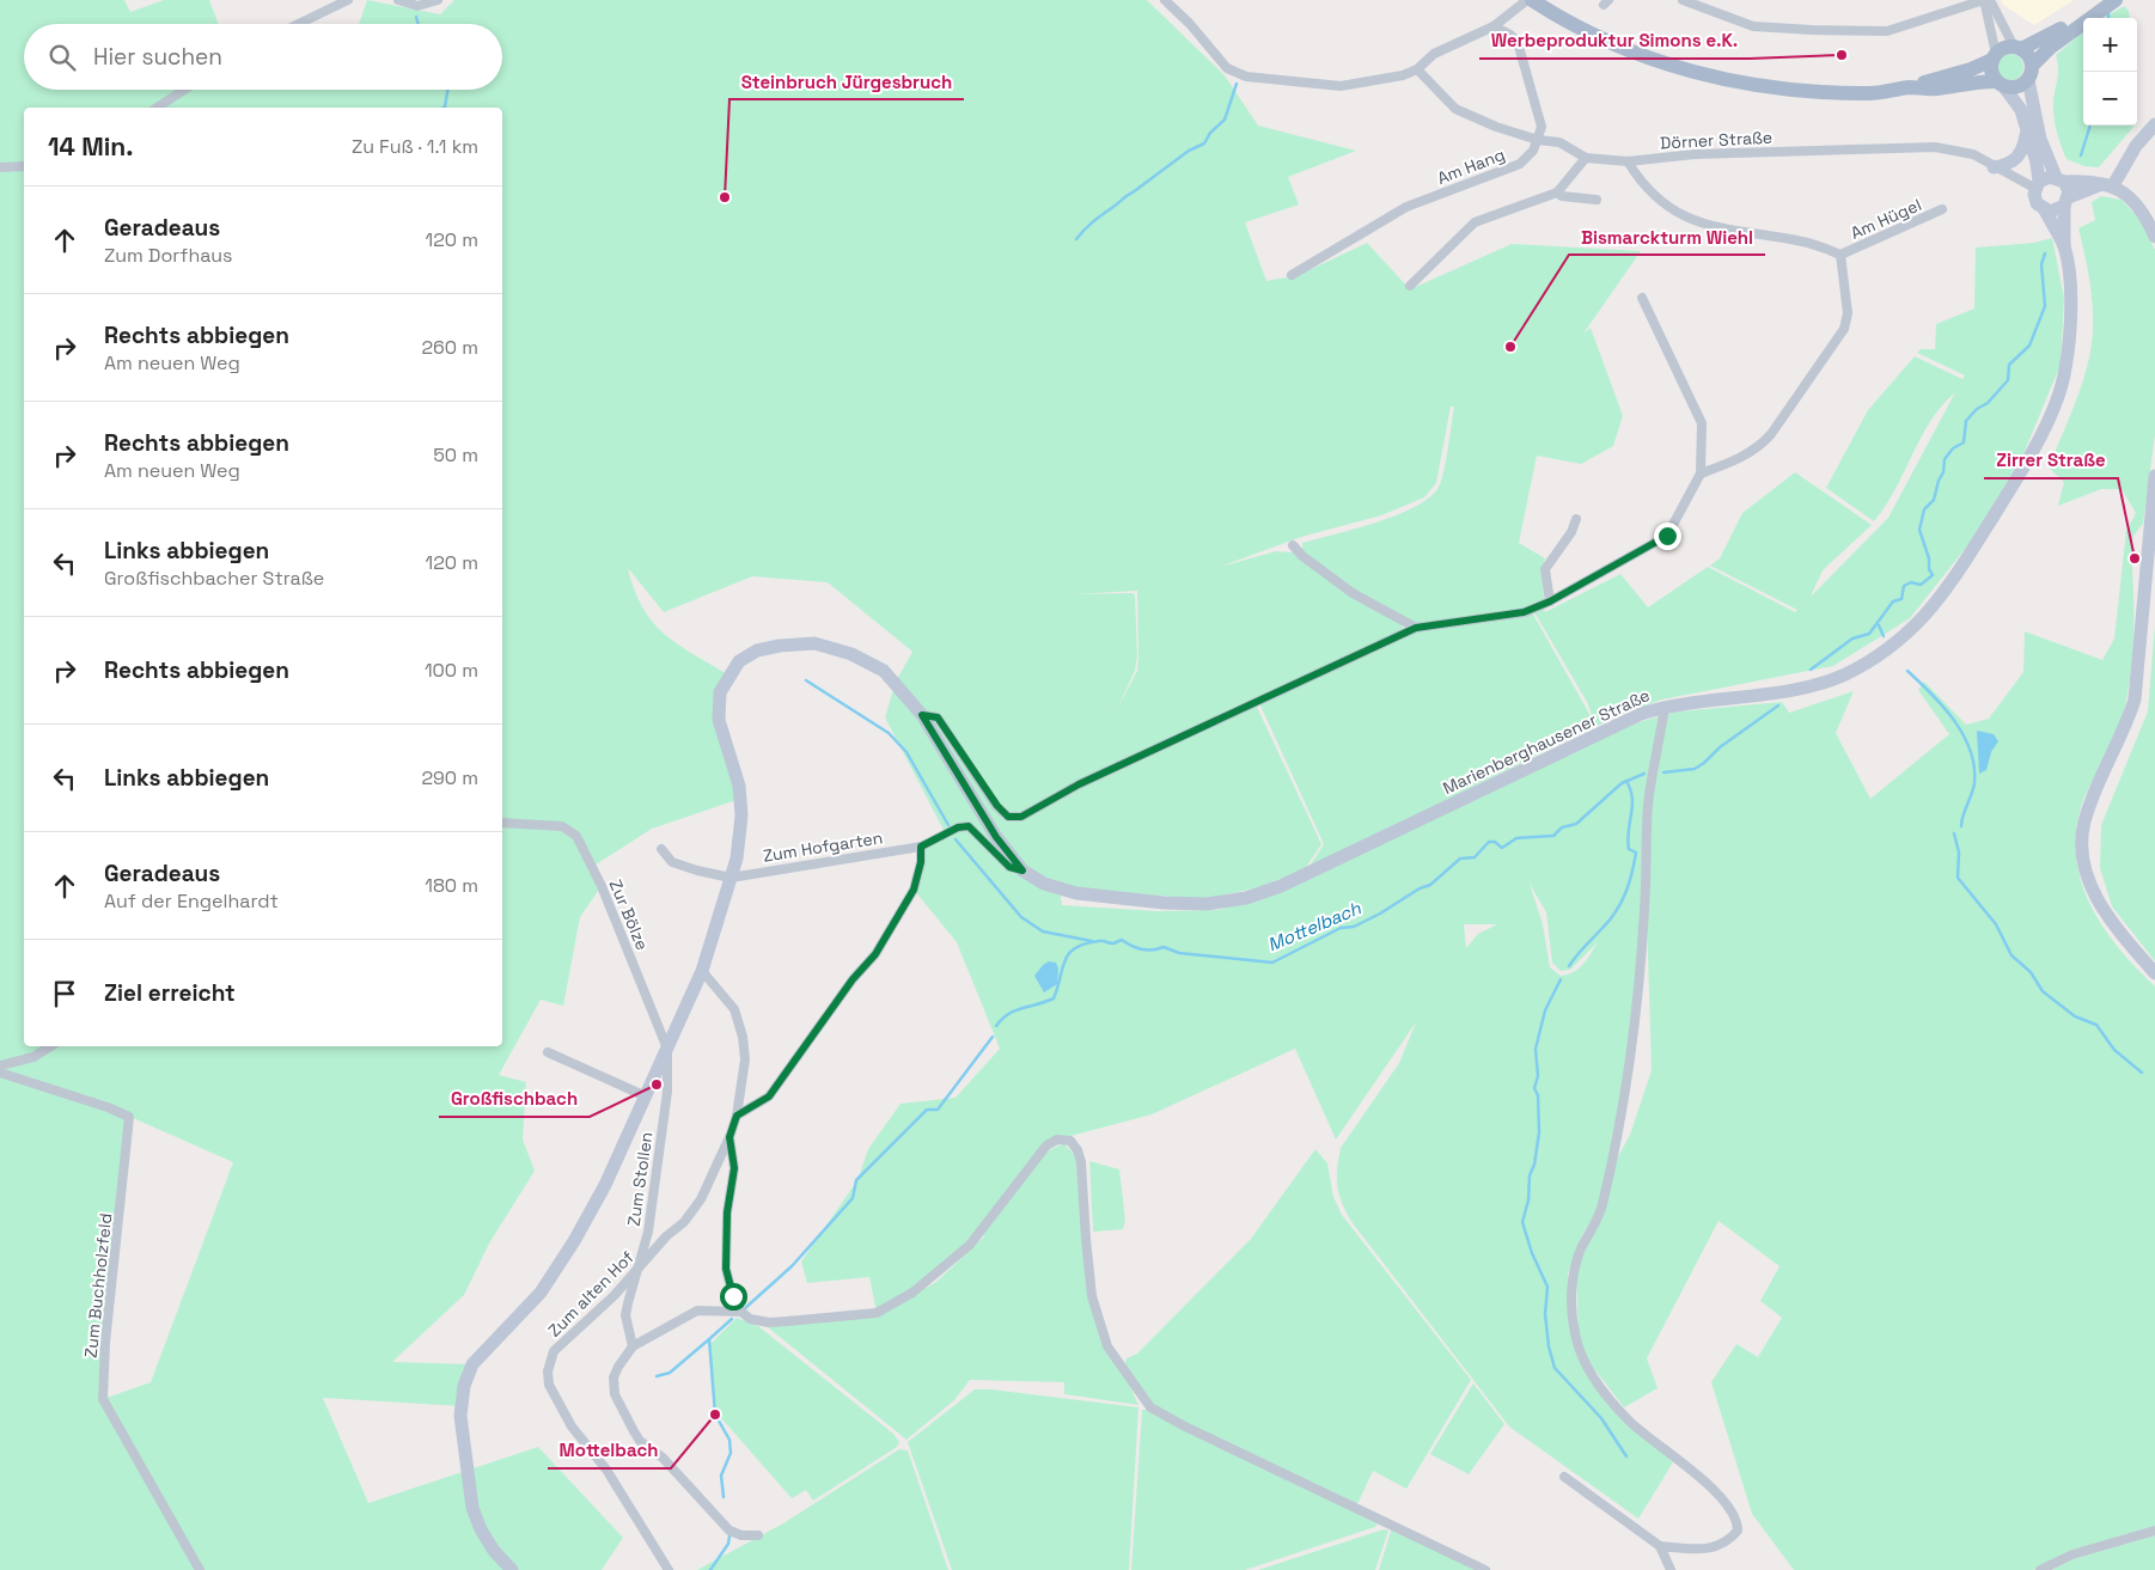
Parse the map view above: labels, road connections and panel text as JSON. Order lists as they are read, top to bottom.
{
  "streets": {
    "main road": ["Marienberghausener Straße"],
    "street": [
      "Dörner Straße",
      "Am Hang",
      "Am Hügel",
      "Zum Hofgarten",
      "Zur Bölze",
      "Zum Stollen",
      "Zum Buchholzfeld",
      "Zum alten Hof"
    ]
  },
  "crossings": [
    ["Dörner Straße", "Am Hang"],
    ["Dörner Straße", "Marienberghausener Straße"],
    ["Marienberghausener Straße", "Zum Hofgarten"],
    ["Zur Bölze", "Zum Stollen"],
    ["Zum Stollen", "Zum alten Hof"]
  ],
  "water": ["Mottelbach"],
  "places": [
    "Werbeproduktur Simons e.K.",
    "Steinbruch Jürgesbruch",
    "Bismarckturm Wiehl",
    "Zirrer Straße",
    "Großfischbach",
    "Mottelbach"
  ],
  "page": {
    "map_buttons": ["+", "−"],
    "search": "Hier suchen",
    "heading": ["14 Min.", "Zu Fuß · 1.1 km"],
    "list": [
      ["Geradeaus", "Zum Dorfhaus", "120 m"],
      ["Rechts abbiegen", "Am neuen Weg", "260 m"],
      ["Rechts abbiegen", "Am neuen Weg", "50 m"],
      ["Links abbiegen", "Großfischbacher Straße", "120 m"],
      ["Rechts abbiegen", "100 m"],
      ["Links abbiegen", "290 m"],
      ["Geradeaus", "Auf der Engelhardt", "180 m"],
      "Ziel erreicht"
    ]
  }
}
